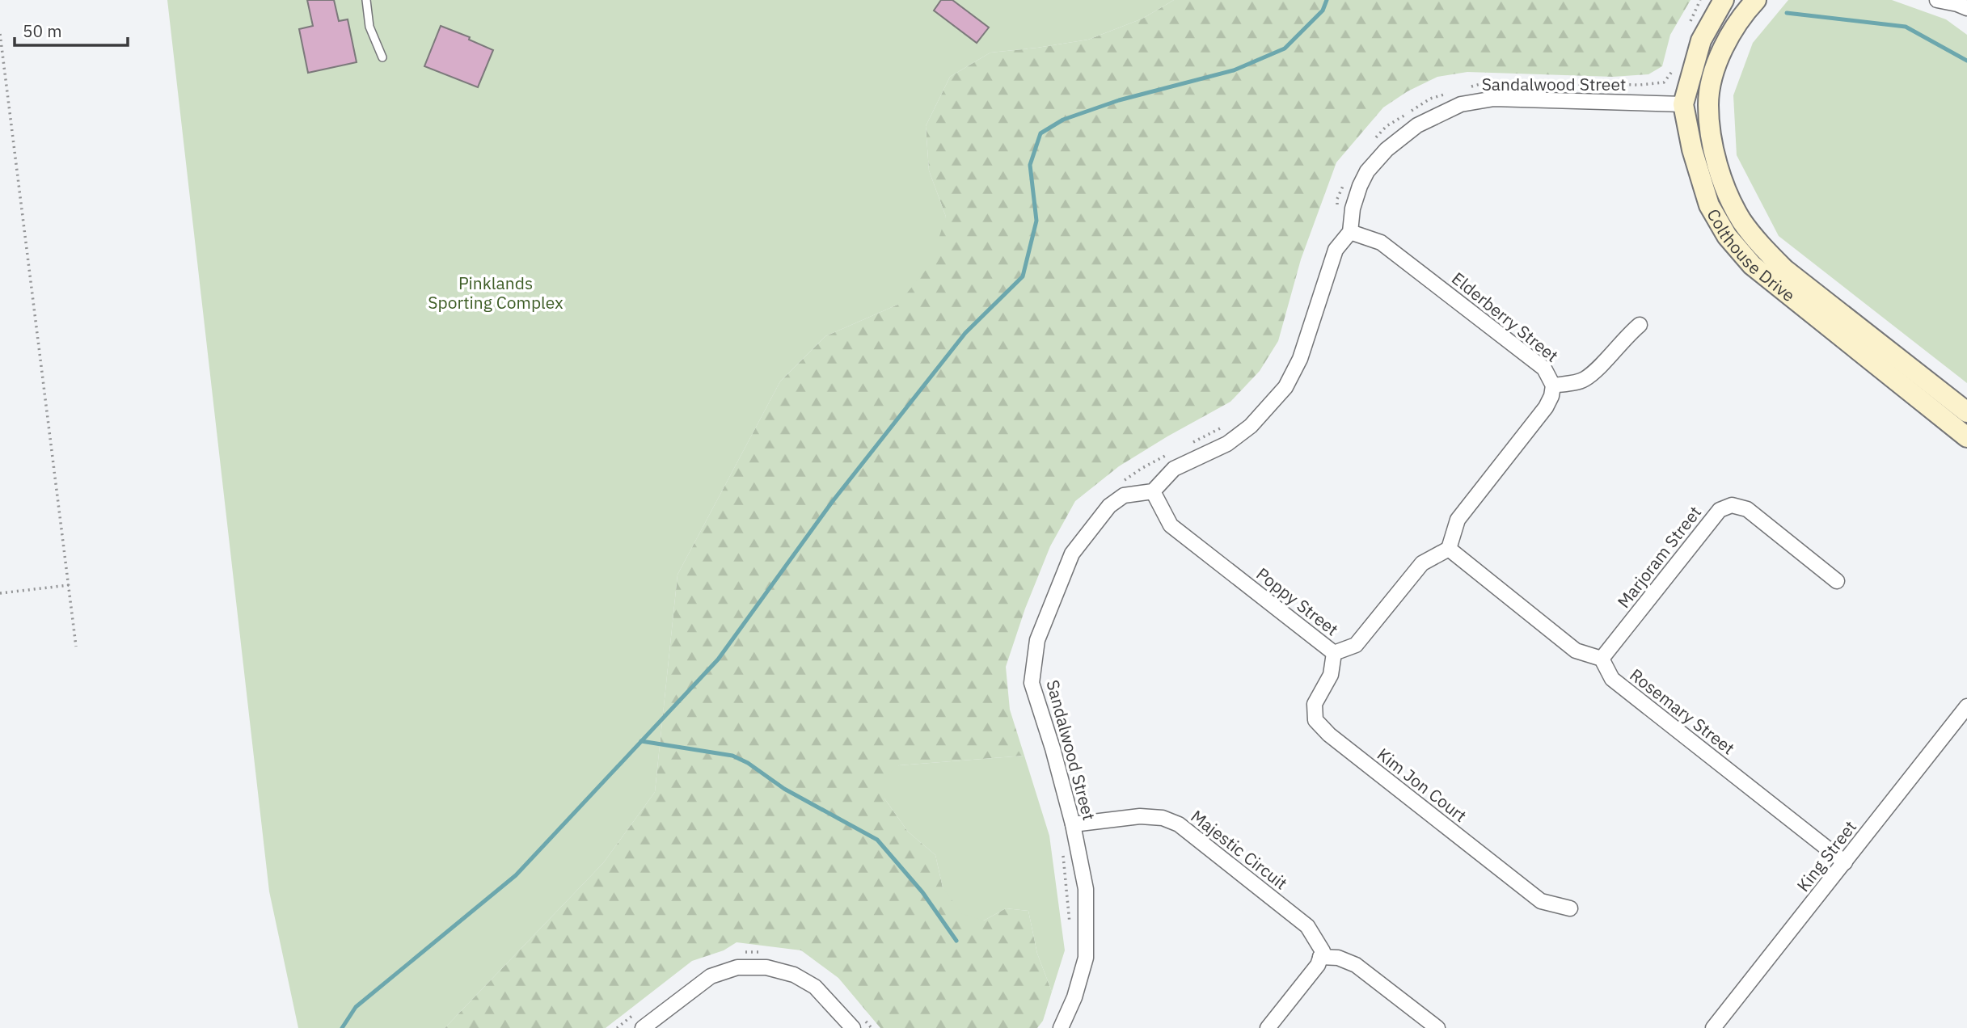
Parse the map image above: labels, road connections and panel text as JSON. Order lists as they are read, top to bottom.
{
  "streets": {
    "street": [
      "Sandalwood Street",
      "Colthouse Drive",
      "Elderberry Street",
      "Marjoram Street",
      "Poppy Street",
      "Rosemary Street",
      "Kim Jon Court",
      "Majestic Circuit",
      "King Street"
    ]
  },
  "crossings": [
    ["Sandalwood Street", "Colthouse Drive"],
    ["Sandalwood Street", "Elderberry Street"],
    ["Sandalwood Street", "Poppy Street"],
    ["Sandalwood Street", "Majestic Circuit"],
    ["Elderberry Street", "Poppy Street"],
    ["Marjoram Street", "Rosemary Street"],
    ["Poppy Street", "Kim Jon Court"],
    ["Rosemary Street", "King Street"]
  ],
  "parks": ["Pinklands Sporting Complex"],
  "scale_bar": "50 m"
}
